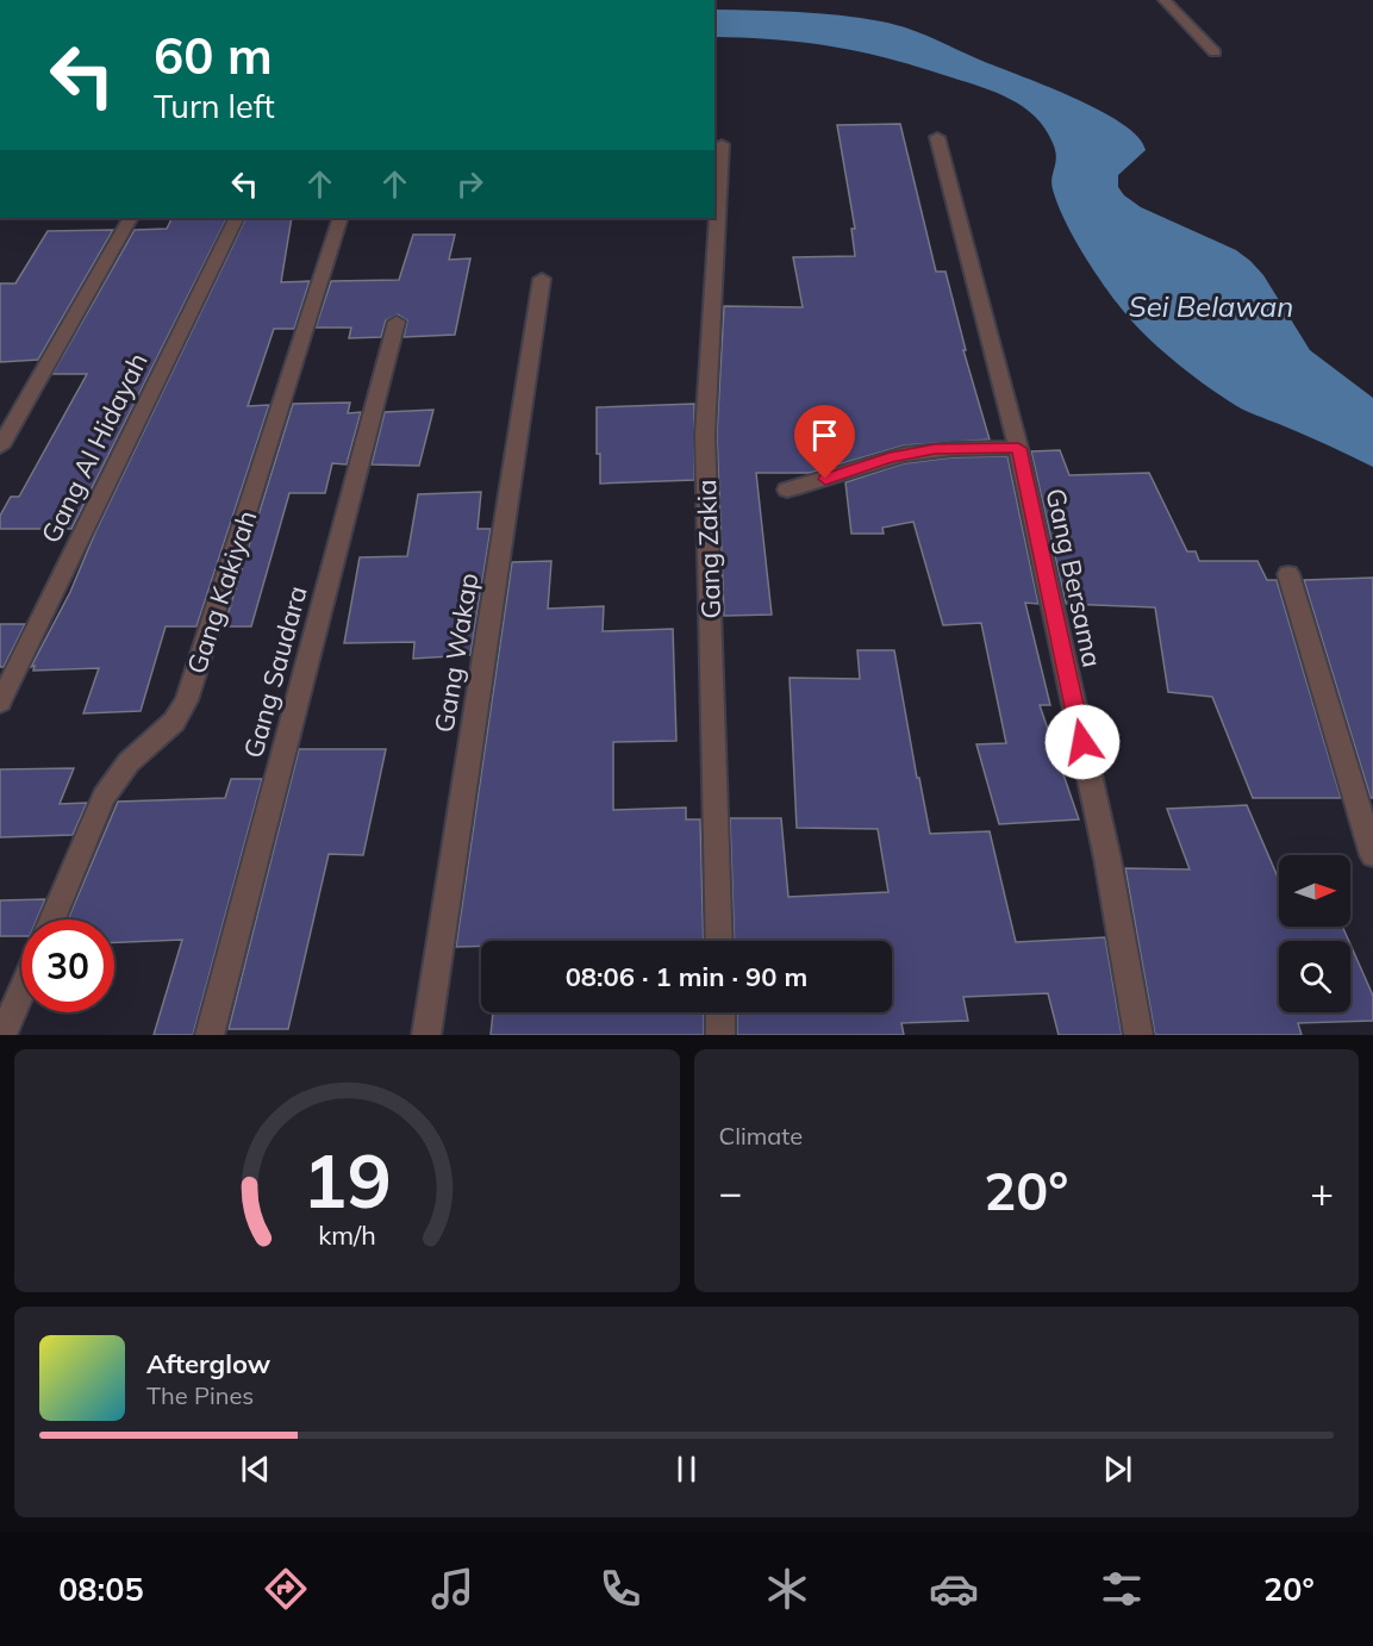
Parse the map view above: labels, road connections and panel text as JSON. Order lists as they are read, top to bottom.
{
  "streets": {
    "street": [
      "Gang Al Hidayah",
      "Gang Zakia",
      "Gang Bersama",
      "Gang Kakiyah",
      "Gang Wakap",
      "Gang Saudara"
    ]
  },
  "water": ["Sei Belawan"],
  "north": "right",
  "page": {
    "turn": ["60 m", "Turn left"],
    "limit": "30",
    "trip": "08:06 · 1 min · 90 m",
    "tile": "Climate",
    "heat": ["−", "20°", "+"],
    "song": ["Afterglow", "The Pines"],
    "tabs": ["08:05", "20°"],
    "gauge": ["19", "km/h"]
  }
}
